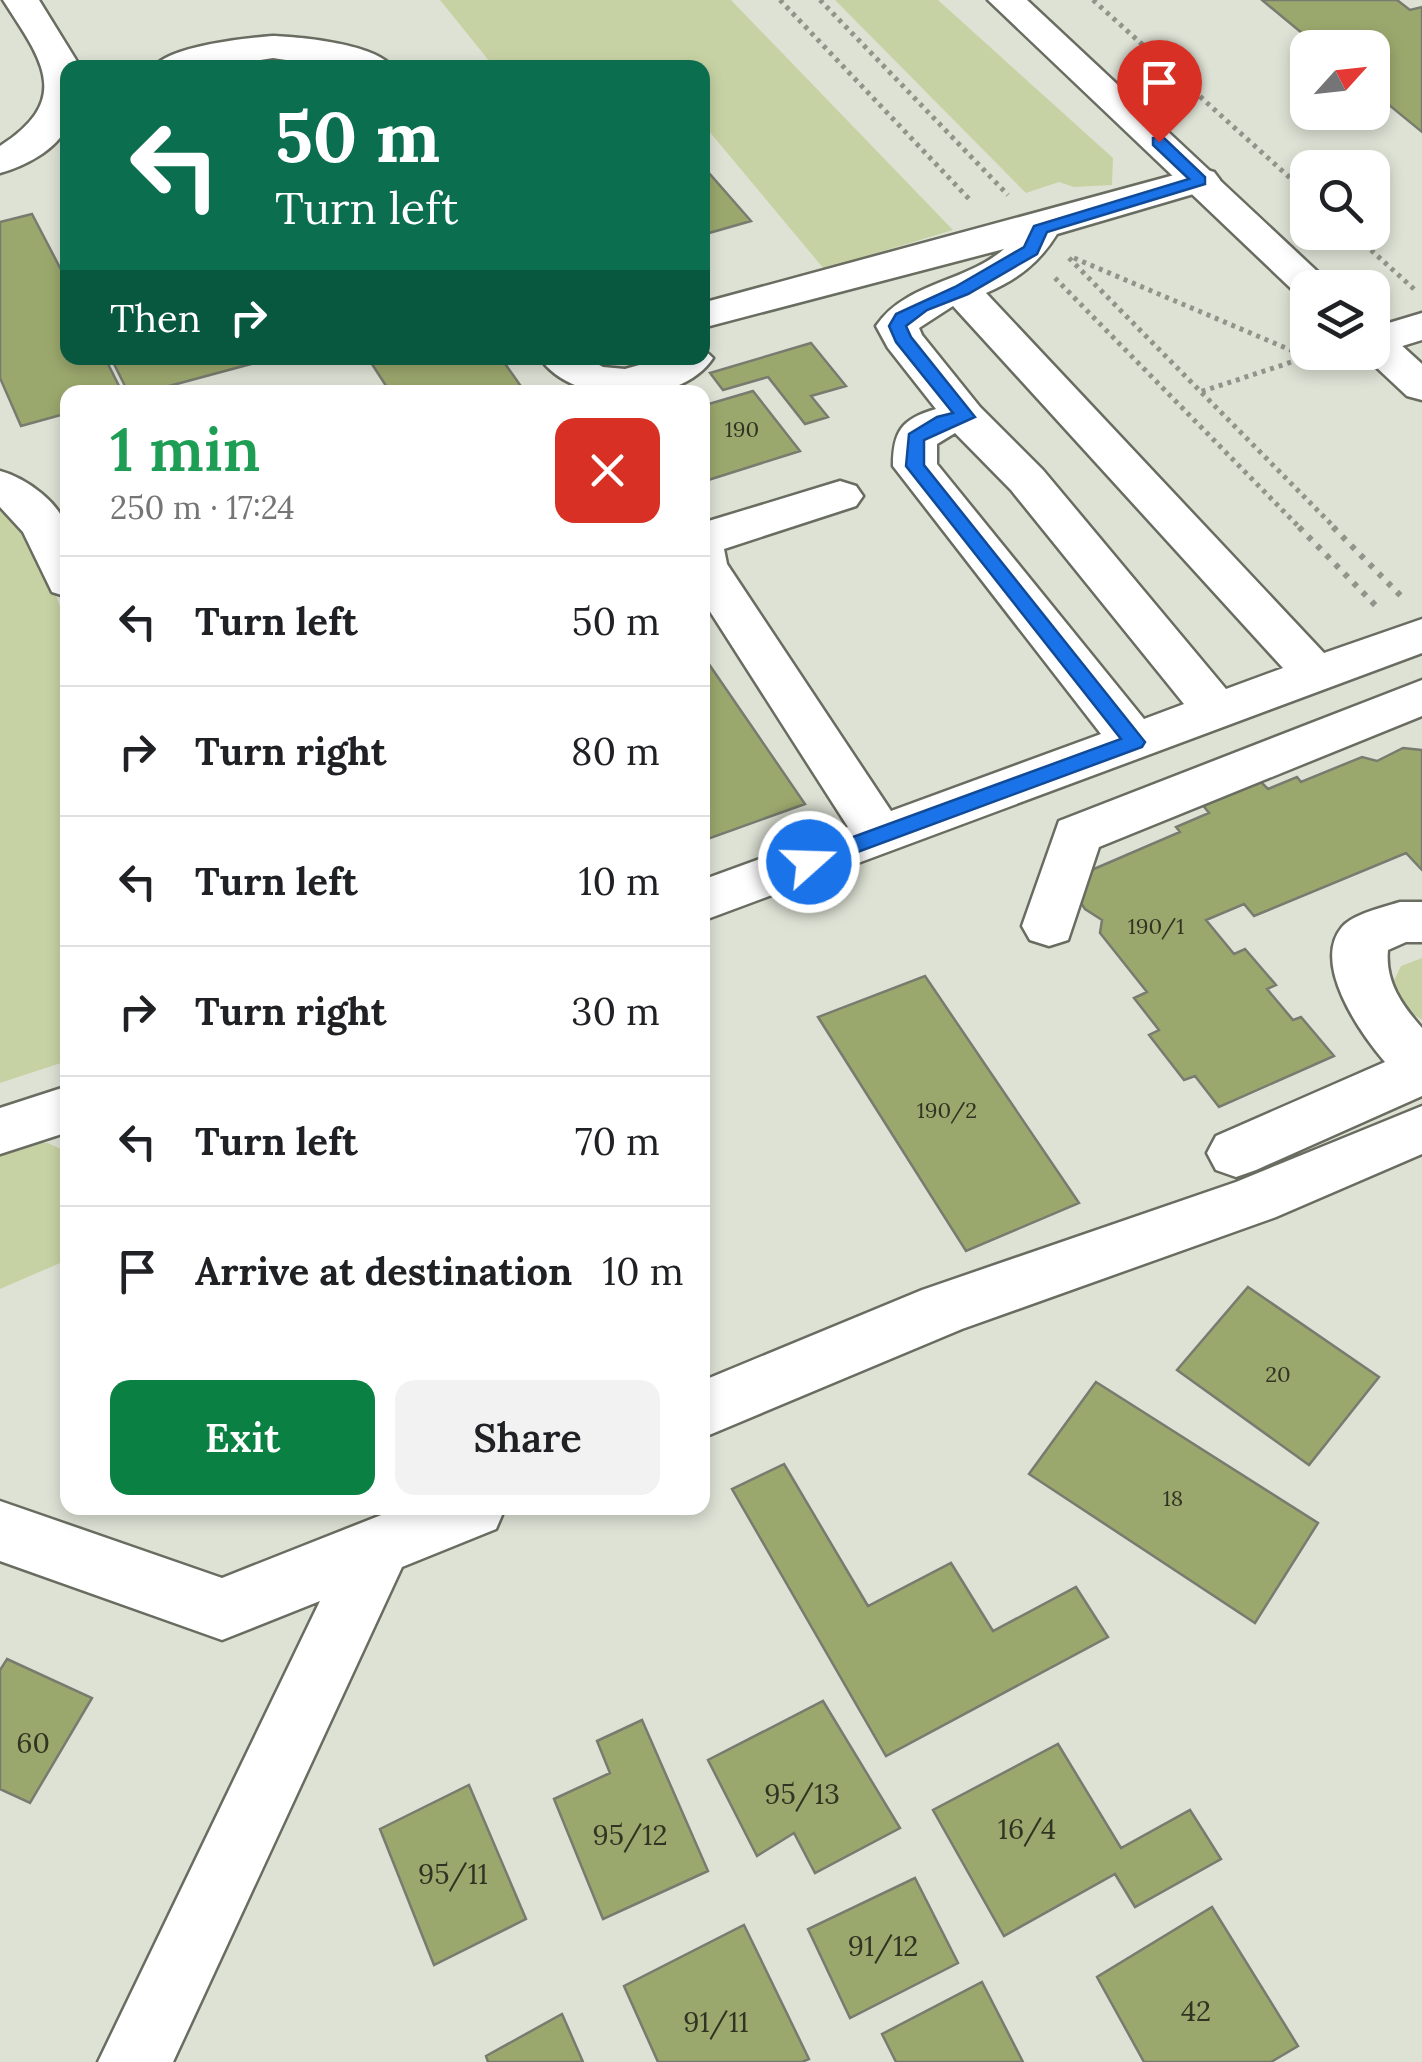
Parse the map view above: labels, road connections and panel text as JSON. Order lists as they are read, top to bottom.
{
  "house_numbers": [
    "190",
    "190/1",
    "190/2",
    "20",
    "18",
    "60",
    "95/13",
    "16/4",
    "95/12",
    "95/11",
    "91/12",
    "42",
    "91/11"
  ],
  "north": "top right",
  "page": {
    "turn": ["50 m", "Turn left"],
    "then": "Then",
    "heading": ["1 min", "250 m · 17:24"],
    "list": [
      {
        "name": "Turn left",
        "value": "50 m"
      },
      {
        "name": "Turn right",
        "value": "80 m"
      },
      {
        "name": "Turn left",
        "value": "10 m"
      },
      {
        "name": "Turn right",
        "value": "30 m"
      },
      {
        "name": "Turn left",
        "value": "70 m"
      },
      {
        "name": "Arrive at destination",
        "value": "10 m"
      }
    ],
    "buttons": ["Exit", "Share"]
  }
}
